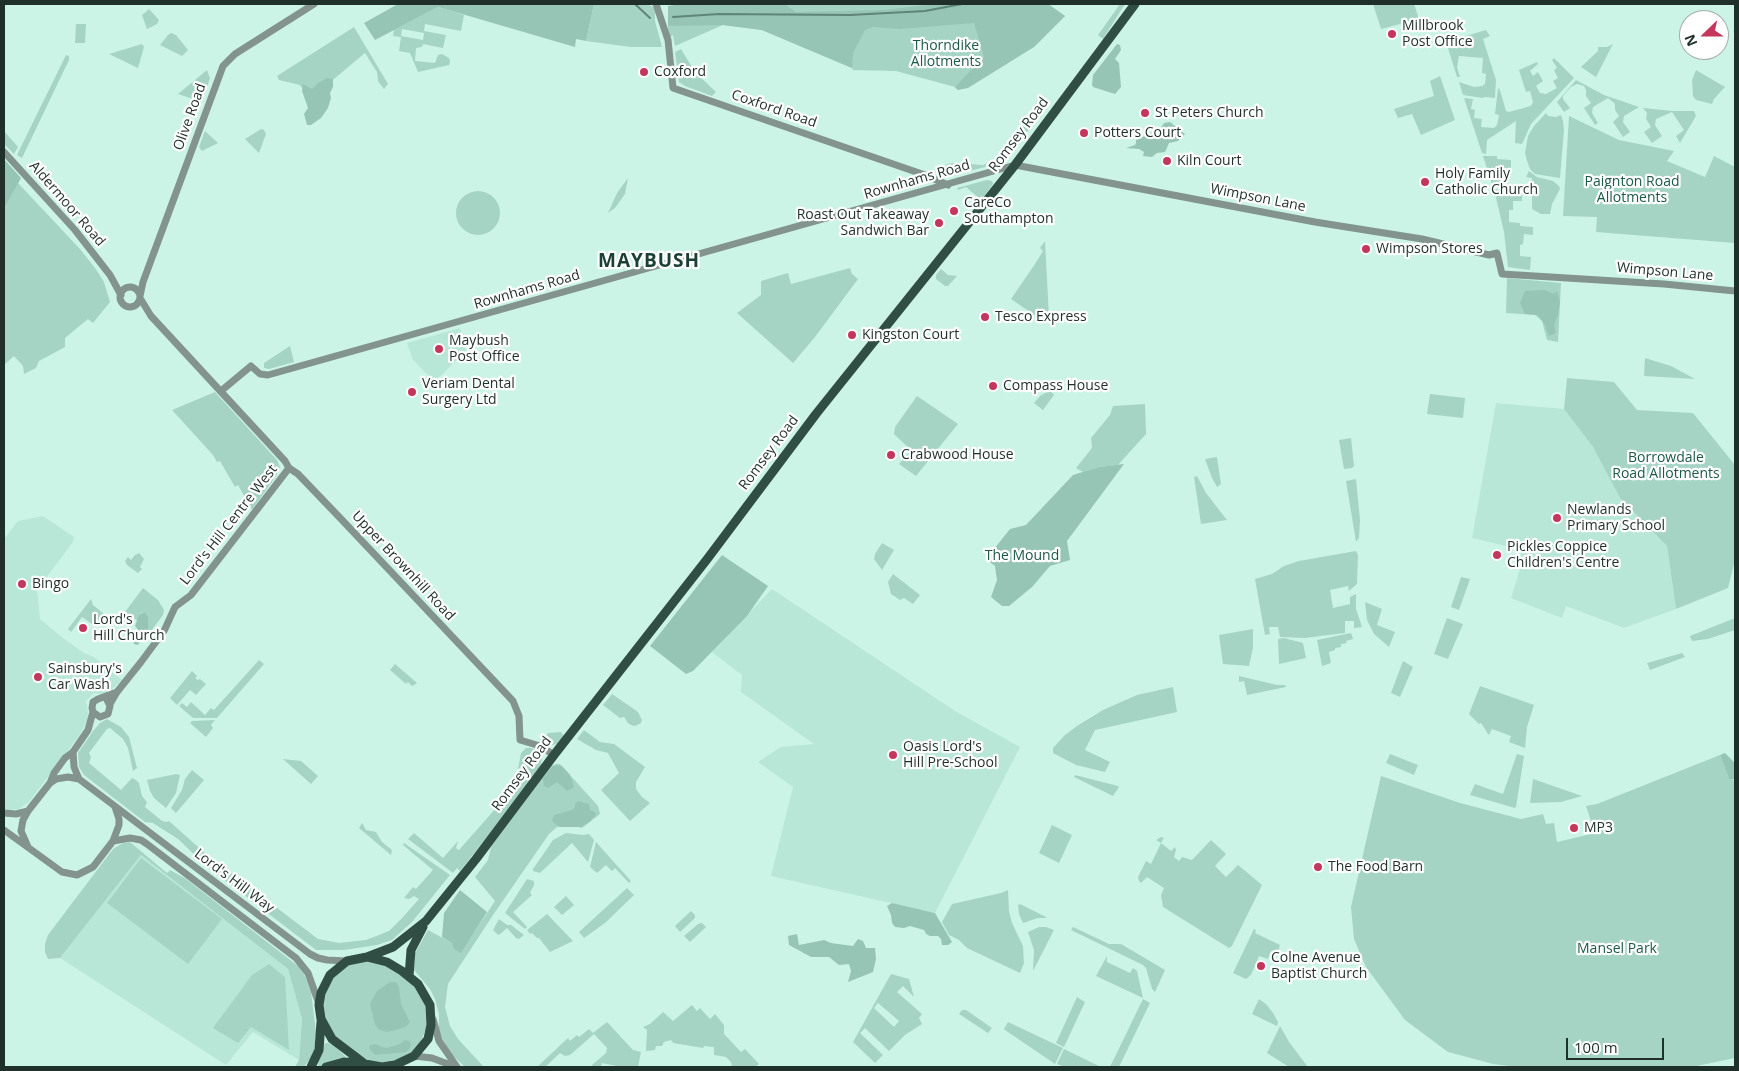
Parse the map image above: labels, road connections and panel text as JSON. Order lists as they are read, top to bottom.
{
  "streets": {
    "main road": ["Romsey Road"],
    "street": [
      "Coxford Road",
      "Olive Road",
      "Rownhams Road",
      "Wimpson Lane",
      "Aldermoor Road",
      "Lord's Hill Centre West",
      "Upper Brownhill Road",
      "Lord's Hill Way"
    ]
  },
  "crossings": [
    ["Coxford Road", "Rownhams Road"],
    ["Olive Road", "Aldermoor Road"],
    ["Romsey Road", "Rownhams Road"],
    ["Romsey Road", "Wimpson Lane"],
    ["Romsey Road", "Upper Brownhill Road"],
    ["Romsey Road", "Lord's Hill Way"],
    ["Rownhams Road", "Wimpson Lane"],
    ["Rownhams Road", "Upper Brownhill Road"],
    ["Lord's Hill Centre West", "Upper Brownhill Road"]
  ],
  "districts": ["MAYBUSH"],
  "parks": [
    "Thorndike Allotments",
    "Paignton Road Allotments",
    "Borrowdale Road Allotments",
    "The Mound",
    "Mansel Park"
  ],
  "places": [
    "Millbrook Post Office",
    "Coxford",
    "St Peters Church",
    "Potters Court",
    "Kiln Court",
    "Holy Family Catholic Church",
    "CareCo Southampton",
    "Roast Out Takeaway Sandwich Bar",
    "Wimpson Stores",
    "Tesco Express",
    "Kingston Court",
    "Maybush Post Office",
    "Compass House",
    "Veriam Dental Surgery Ltd",
    "Crabwood House",
    "Newlands Primary School",
    "Pickles Coppice Children's Centre",
    "Bingo",
    "Lord's Hill Church",
    "Sainsbury's Car Wash",
    "Oasis Lord's Hill Pre-School",
    "MP3",
    "The Food Barn",
    "Colne Avenue Baptist Church"
  ],
  "scale_bar": "100 m",
  "north": "left"
}
